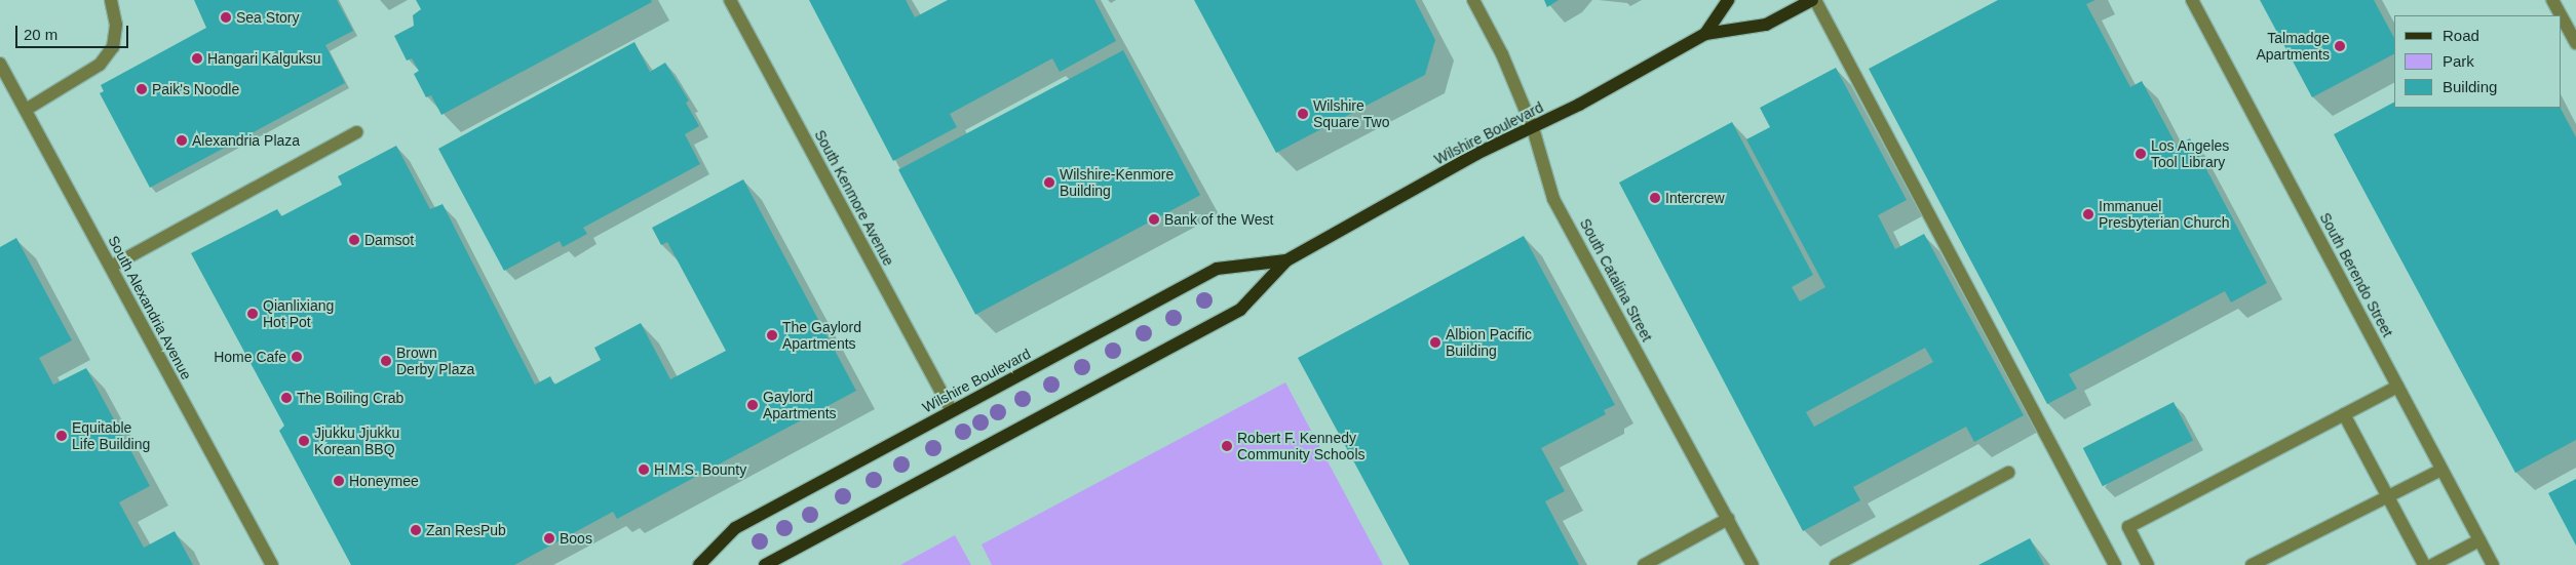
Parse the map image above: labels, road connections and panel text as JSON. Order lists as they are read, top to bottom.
{
  "streets": {
    "main road": ["Wilshire Boulevard"],
    "street": [
      "South Kenmore Avenue",
      "South Berendo Street",
      "South Catalina Street",
      "South Alexandria Avenue"
    ]
  },
  "crossings": [
    ["Wilshire Boulevard", "South Kenmore Avenue"],
    ["Wilshire Boulevard", "South Catalina Street"]
  ],
  "places": [
    "Sea Story",
    "Talmadge Apartments",
    "Hangari Kalguksu",
    "Paik's Noodle",
    "Wilshire Square Two",
    "Alexandria Plaza",
    "Los Angeles Tool Library",
    "Wilshire-Kenmore Building",
    "Intercrew",
    "Immanuel Presbyterian Church",
    "Bank of the West",
    "Damsot",
    "Qianlixiang Hot Pot",
    "The Gaylord Apartments",
    "Albion Pacific Building",
    "Home Cafe",
    "Brown Derby Plaza",
    "The Boiling Crab",
    "Gaylord Apartments",
    "Equitable Life Building",
    "Jjukku Jjukku Korean BBQ",
    "Robert F. Kennedy Community Schools",
    "H.M.S. Bounty",
    "Honeymee",
    "Zan ResPub",
    "Boos"
  ],
  "legend": ["Road", "Park", "Building"],
  "scale_bar": "20 m"
}
